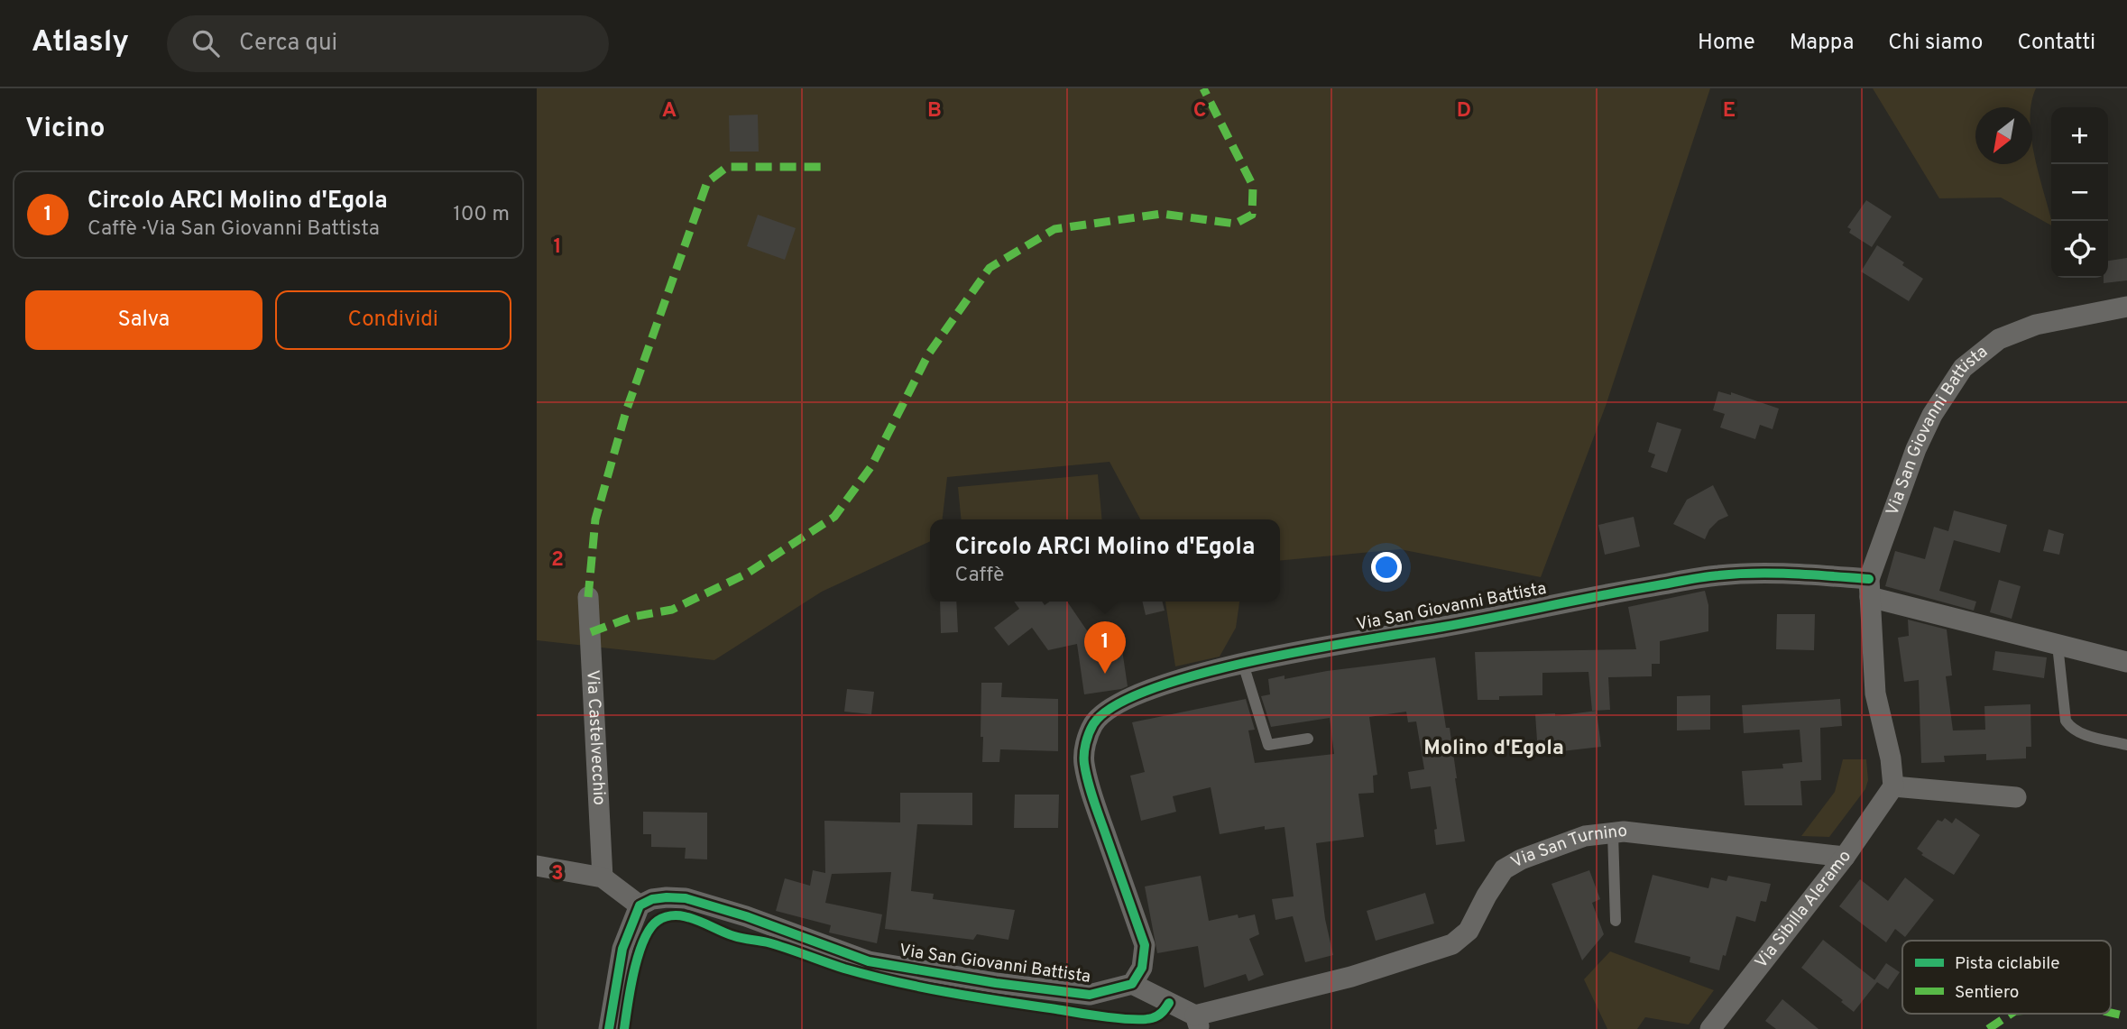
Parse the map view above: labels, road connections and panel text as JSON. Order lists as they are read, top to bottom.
{
  "streets": {
    "street": [
      "Via San Giovanni Battista",
      "Via Castelvecchio",
      "Via San Turnino",
      "Via Sibilla Aleramo"
    ]
  },
  "crossings": [
    ["Via San Turnino", "Via Sibilla Aleramo"]
  ],
  "districts": ["Molino d'Egola"],
  "legend": ["Pista ciclabile", "Sentiero"],
  "north": "bottom left",
  "page": {
    "header": "Atlasly",
    "search": "Cerca qui",
    "nav": [
      "Home",
      "Mappa",
      "Chi siamo",
      "Contatti"
    ],
    "heading": "Vicino",
    "map_buttons": ["+", "−"],
    "list": [
      {
        "mark": "1",
        "name": "Circolo ARCI Molino d'Egola",
        "note": "Caffè · Via San Giovanni Battista",
        "value": "100 m"
      }
    ],
    "buttons": ["Salva", "Condividi"],
    "popup": ["Circolo ARCI Molino d'Egola", "Caffè"],
    "pins": "1"
  },
  "grid": {
    "columns": [
      "A",
      "B",
      "C",
      "D",
      "E"
    ],
    "rows": ["1", "2", "3"]
  }
}
